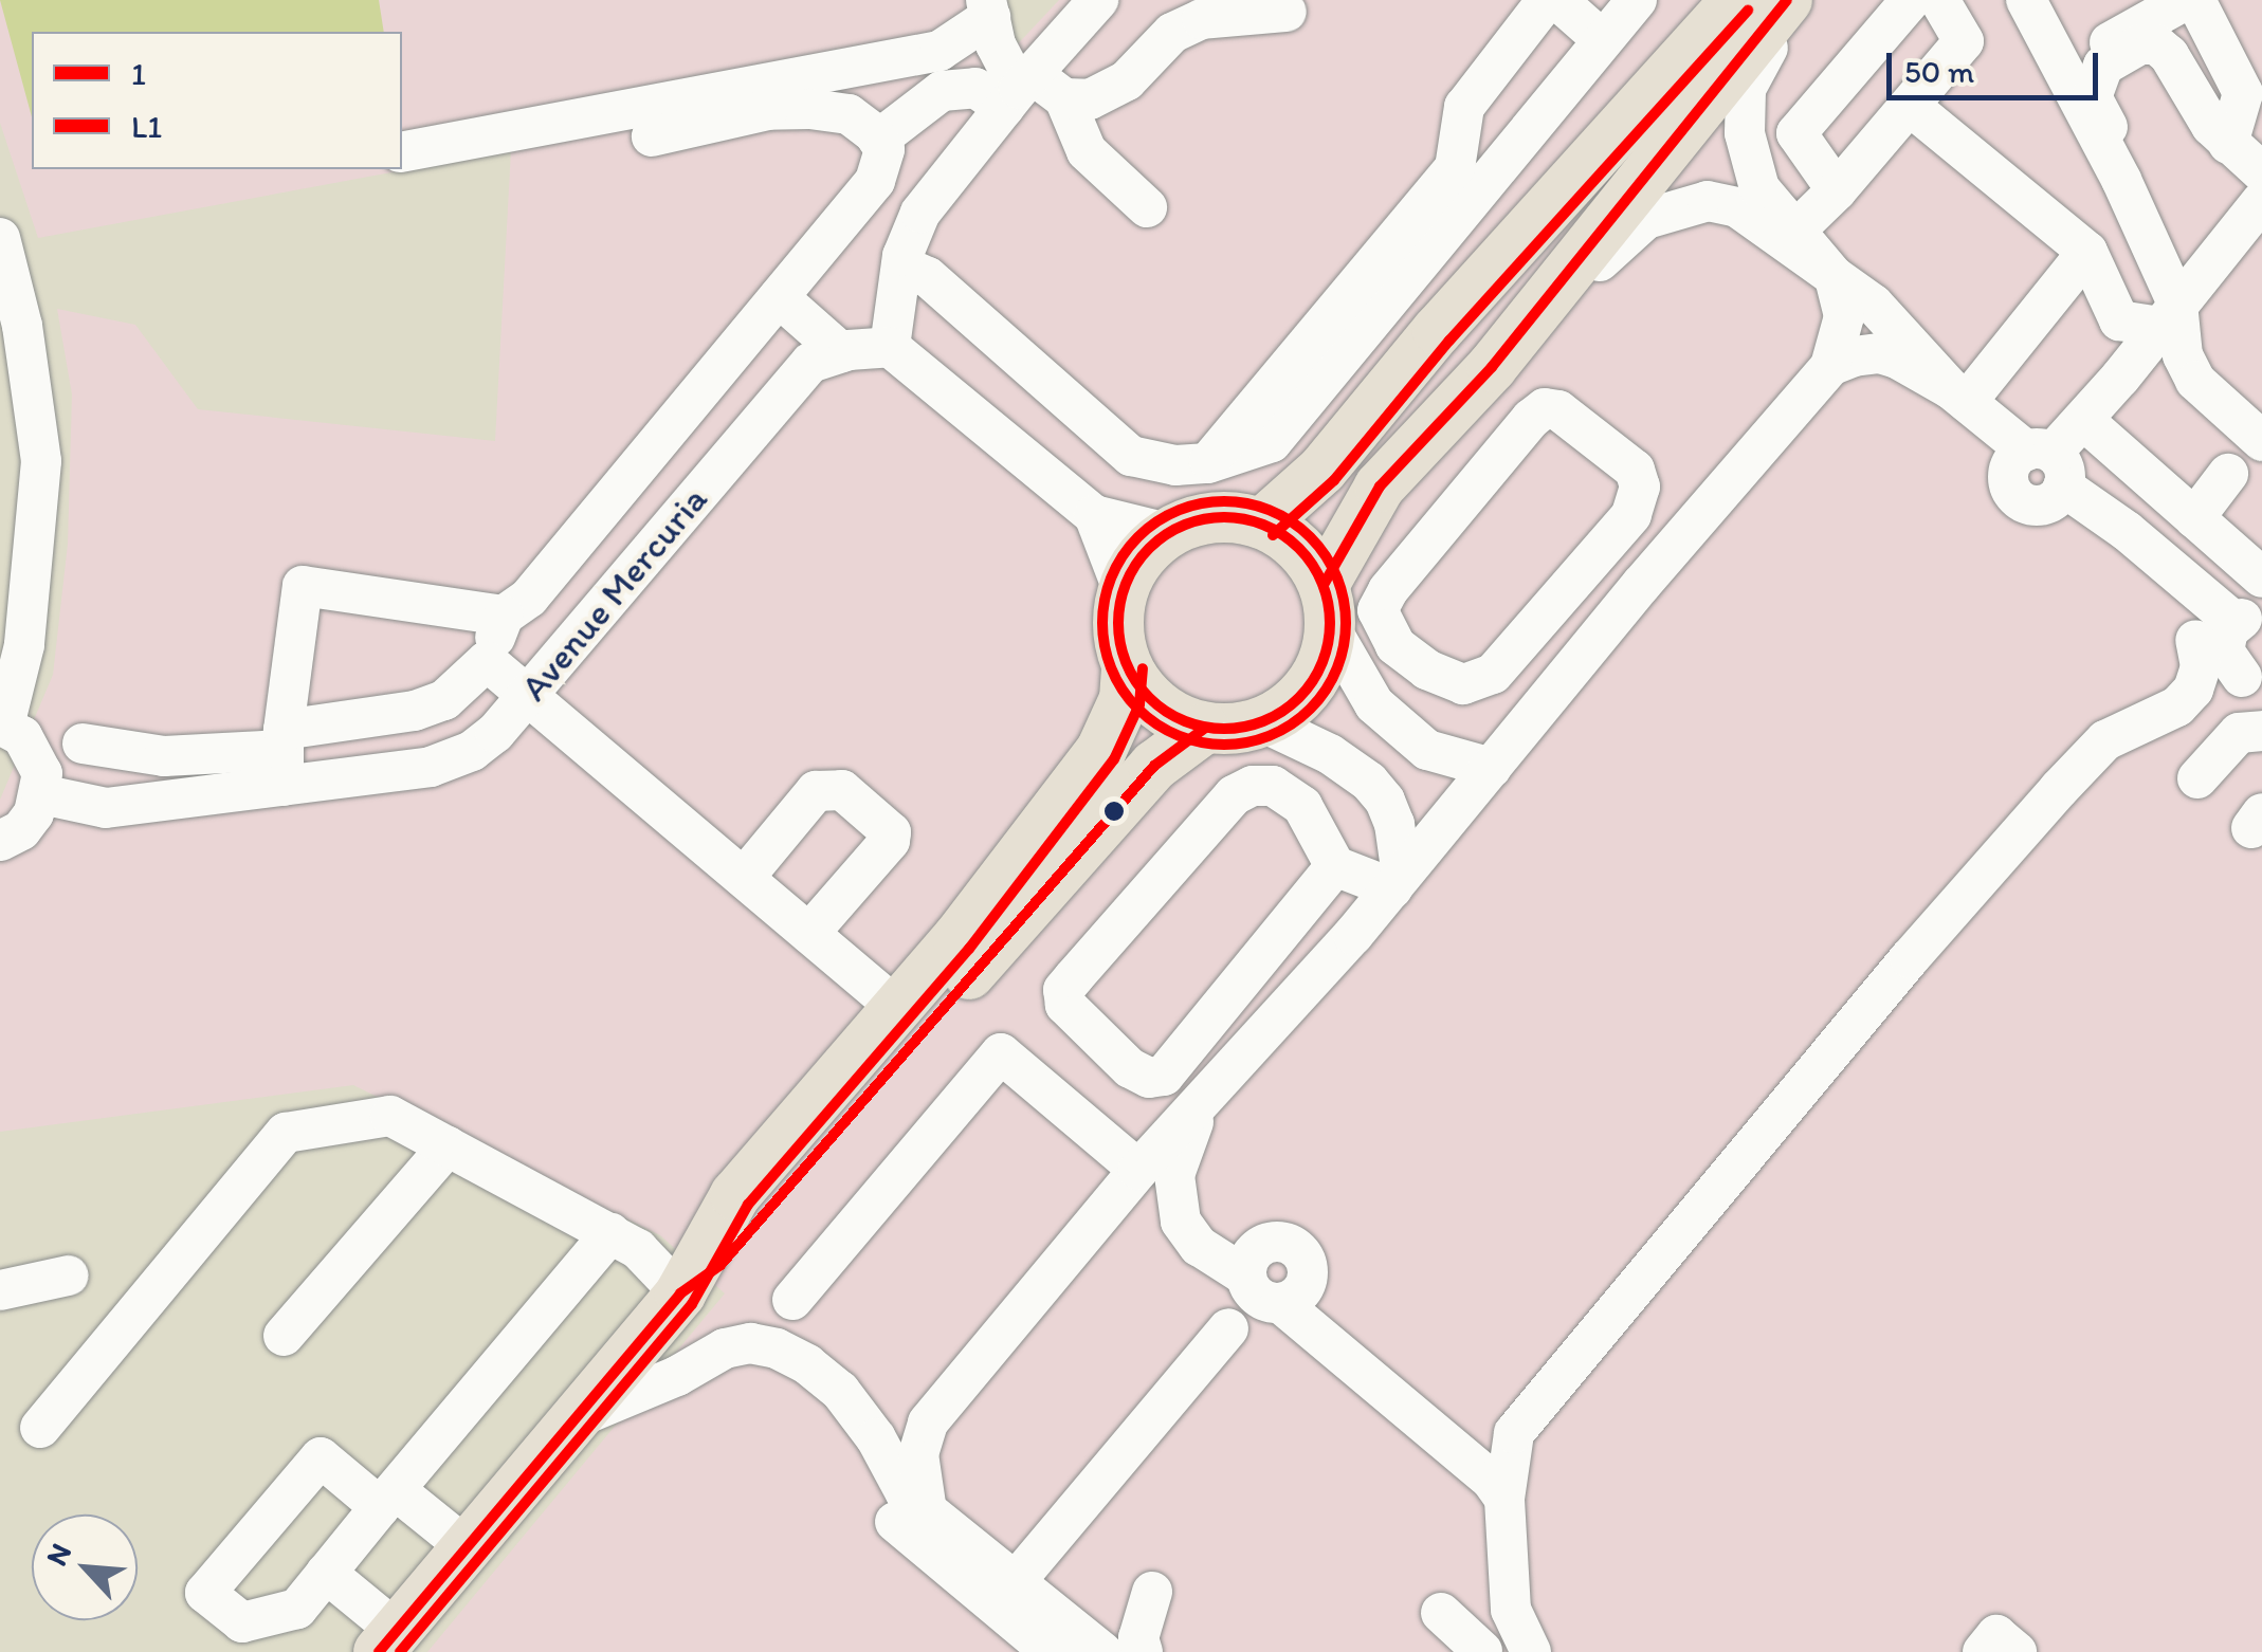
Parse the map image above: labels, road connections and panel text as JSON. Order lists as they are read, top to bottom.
{
  "streets": {
    "street": ["Avenue Mercuria"]
  },
  "lines": ["transit line 1", "transit line L1"],
  "legend": ["1", "L1"],
  "scale_bar": "50 m",
  "north": "top left"
}
